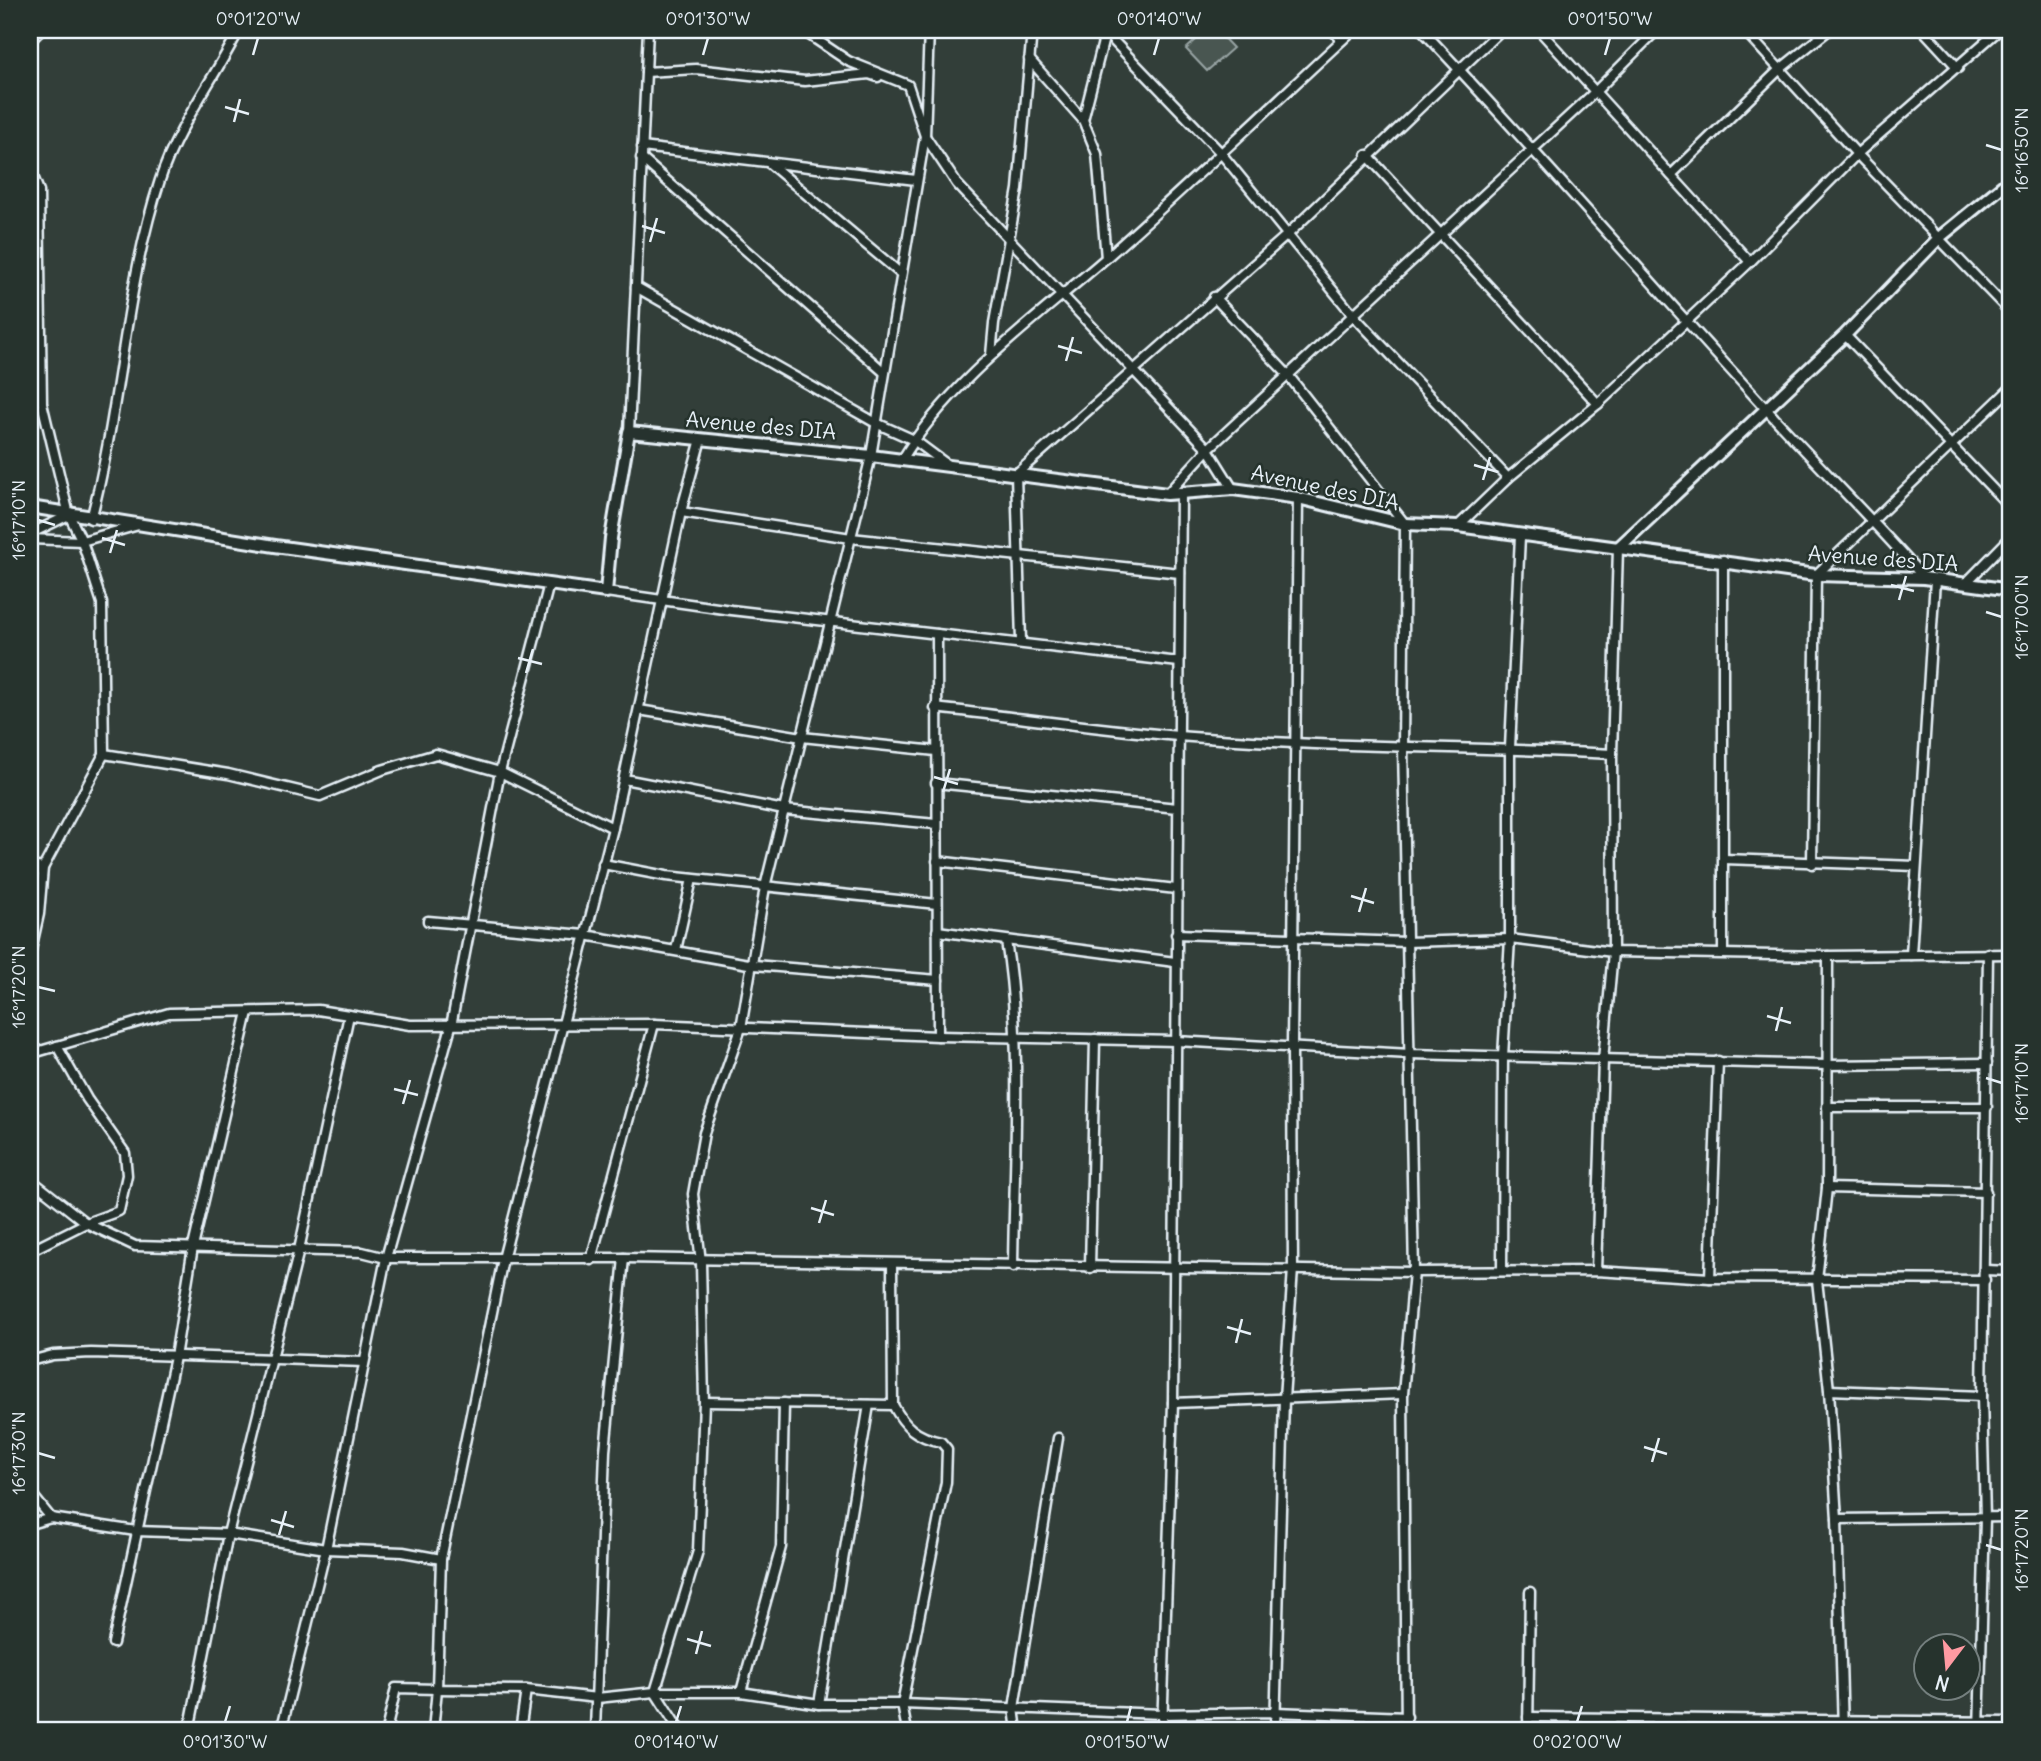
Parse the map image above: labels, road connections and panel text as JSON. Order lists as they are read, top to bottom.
{
  "streets": {
    "street": ["Avenue des DIA"]
  },
  "north": "bottom",
  "coordinates": [
    "0°01'20\"W",
    "0°01'30\"W",
    "0°01'40\"W",
    "0°01'50\"W",
    "16°16'50\"N",
    "16°17'10\"N",
    "16°17'00\"N",
    "16°17'20\"N",
    "16°17'30\"N",
    "0°02'00\"W"
  ]
}
